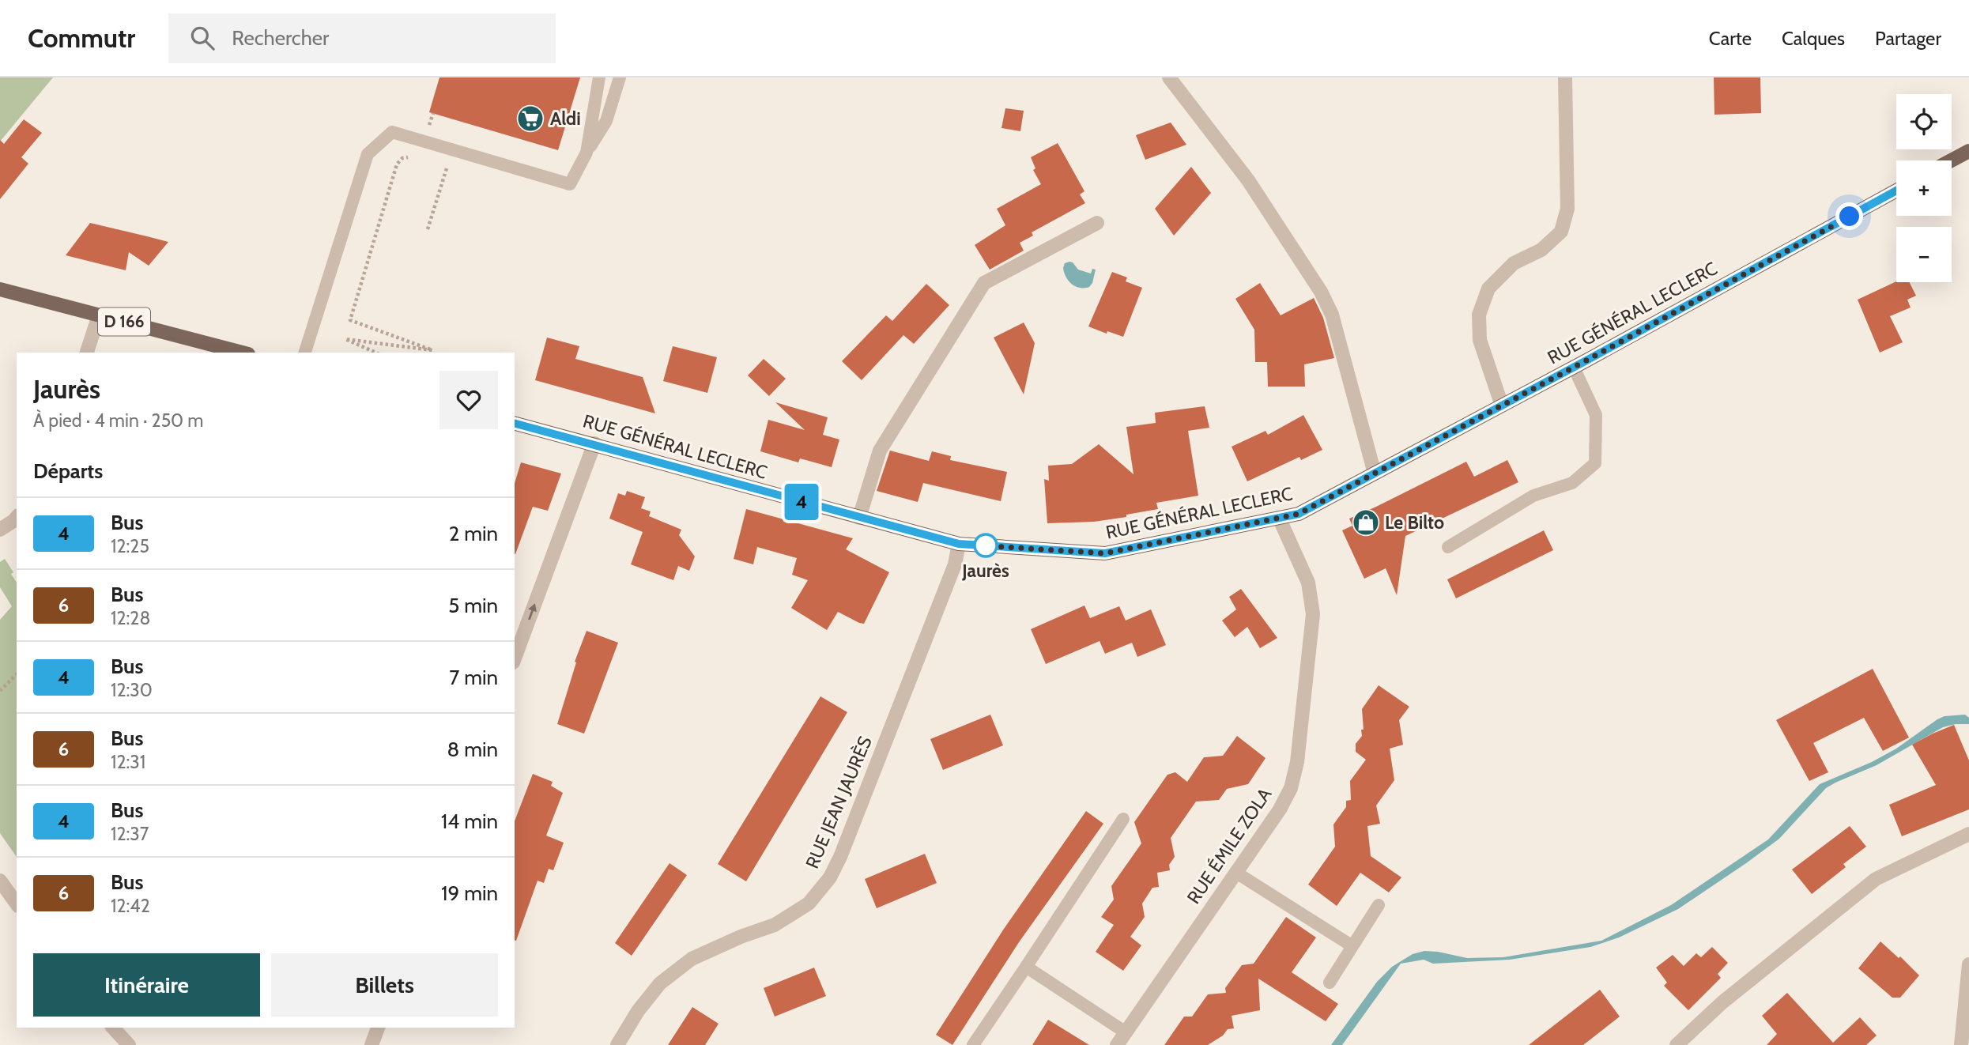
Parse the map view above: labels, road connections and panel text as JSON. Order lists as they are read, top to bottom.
{
  "streets": {
    "main road": ["RUE GÉNÉRAL LECLERC", "D 166"],
    "street": ["RUE JEAN JAURÈS", "RUE ÉMILE ZOLA"]
  },
  "crossings": [
    ["RUE GÉNÉRAL LECLERC", "RUE JEAN JAURÈS"],
    ["RUE GÉNÉRAL LECLERC", "RUE ÉMILE ZOLA"]
  ],
  "places": {
    "supermarket": ["Aldi"],
    "shop": ["Le Bilto"],
    "other": ["Jaurès"]
  },
  "lines": ["bus line 4"],
  "page": {
    "header": "Commutr",
    "search": "Rechercher",
    "nav": ["Carte", "Calques", "Partager"],
    "on_map": "4",
    "map_buttons": ["+", "−"],
    "heading": [
      ["Jaurès", "À pied · 4 min · 250 m"],
      "Départs"
    ],
    "list": [
      {
        "mark": "4",
        "name": "Bus",
        "note": "12:25",
        "value": "2 min"
      },
      {
        "mark": "6",
        "name": "Bus",
        "note": "12:28",
        "value": "5 min"
      },
      {
        "mark": "4",
        "name": "Bus",
        "note": "12:30",
        "value": "7 min"
      },
      {
        "mark": "6",
        "name": "Bus",
        "note": "12:31",
        "value": "8 min"
      },
      {
        "mark": "4",
        "name": "Bus",
        "note": "12:37",
        "value": "14 min"
      },
      {
        "mark": "6",
        "name": "Bus",
        "note": "12:42",
        "value": "19 min"
      }
    ],
    "buttons": ["Itinéraire", "Billets"]
  }
}
